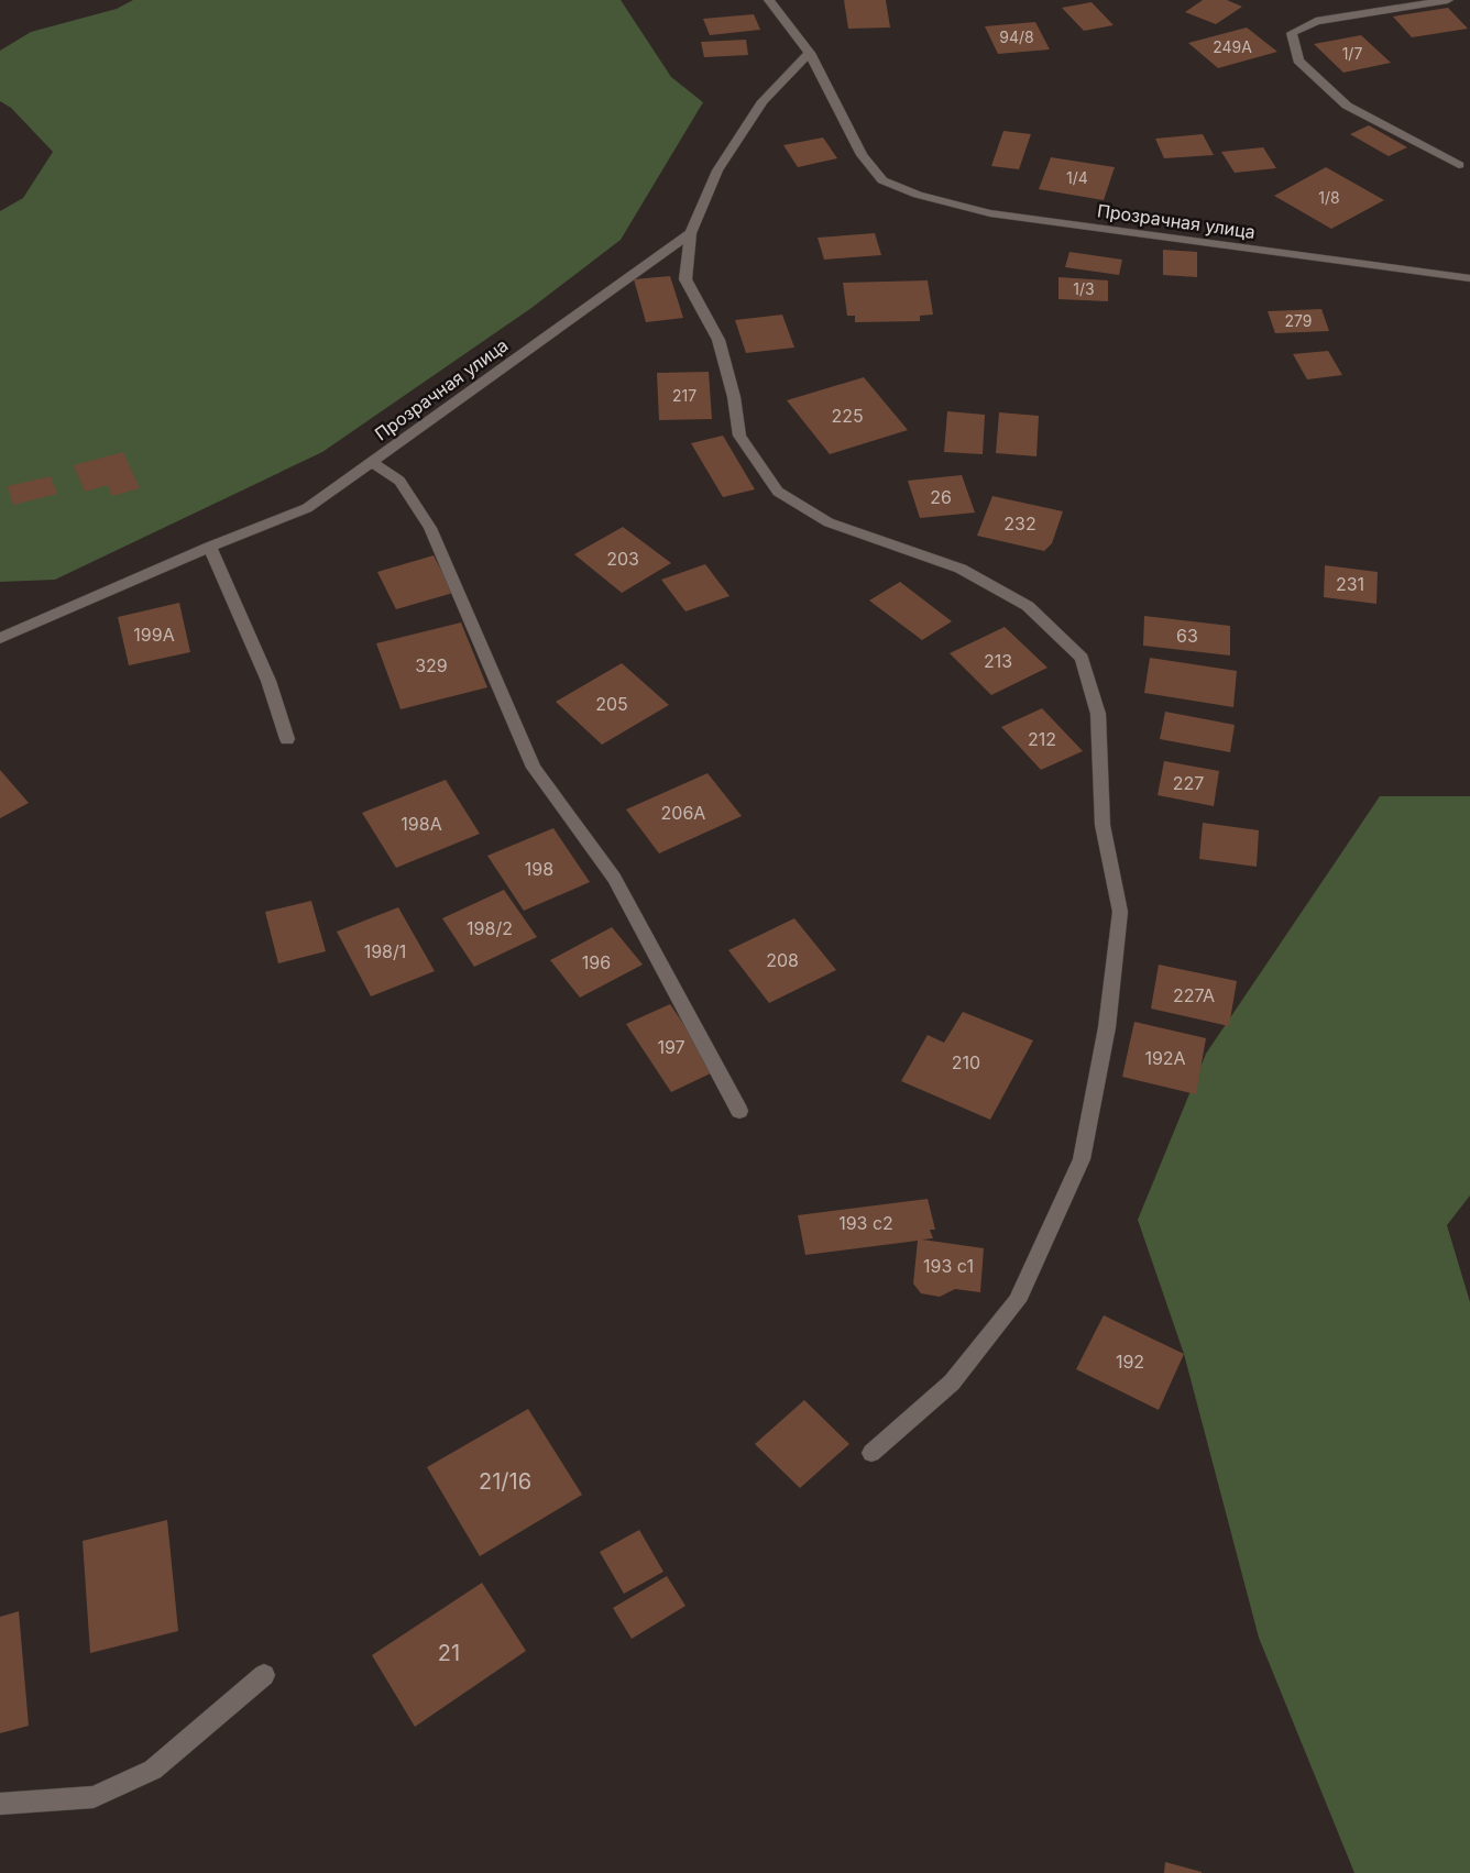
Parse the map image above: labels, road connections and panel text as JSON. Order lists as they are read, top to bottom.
{
  "streets": {
    "street": ["Прозрачная улица"]
  },
  "house_numbers": [
    "94/8",
    "249А",
    "1/7",
    "1/4",
    "1/8",
    "1/3",
    "279",
    "217",
    "225",
    "26",
    "232",
    "203",
    "231",
    "199А",
    "63",
    "213",
    "329",
    "205",
    "212",
    "227",
    "206А",
    "198А",
    "198",
    "198/2",
    "198/1",
    "208",
    "196",
    "227А",
    "197",
    "192А",
    "210",
    "193 с2",
    "193 с1",
    "192",
    "21/16",
    "21"
  ]
}
